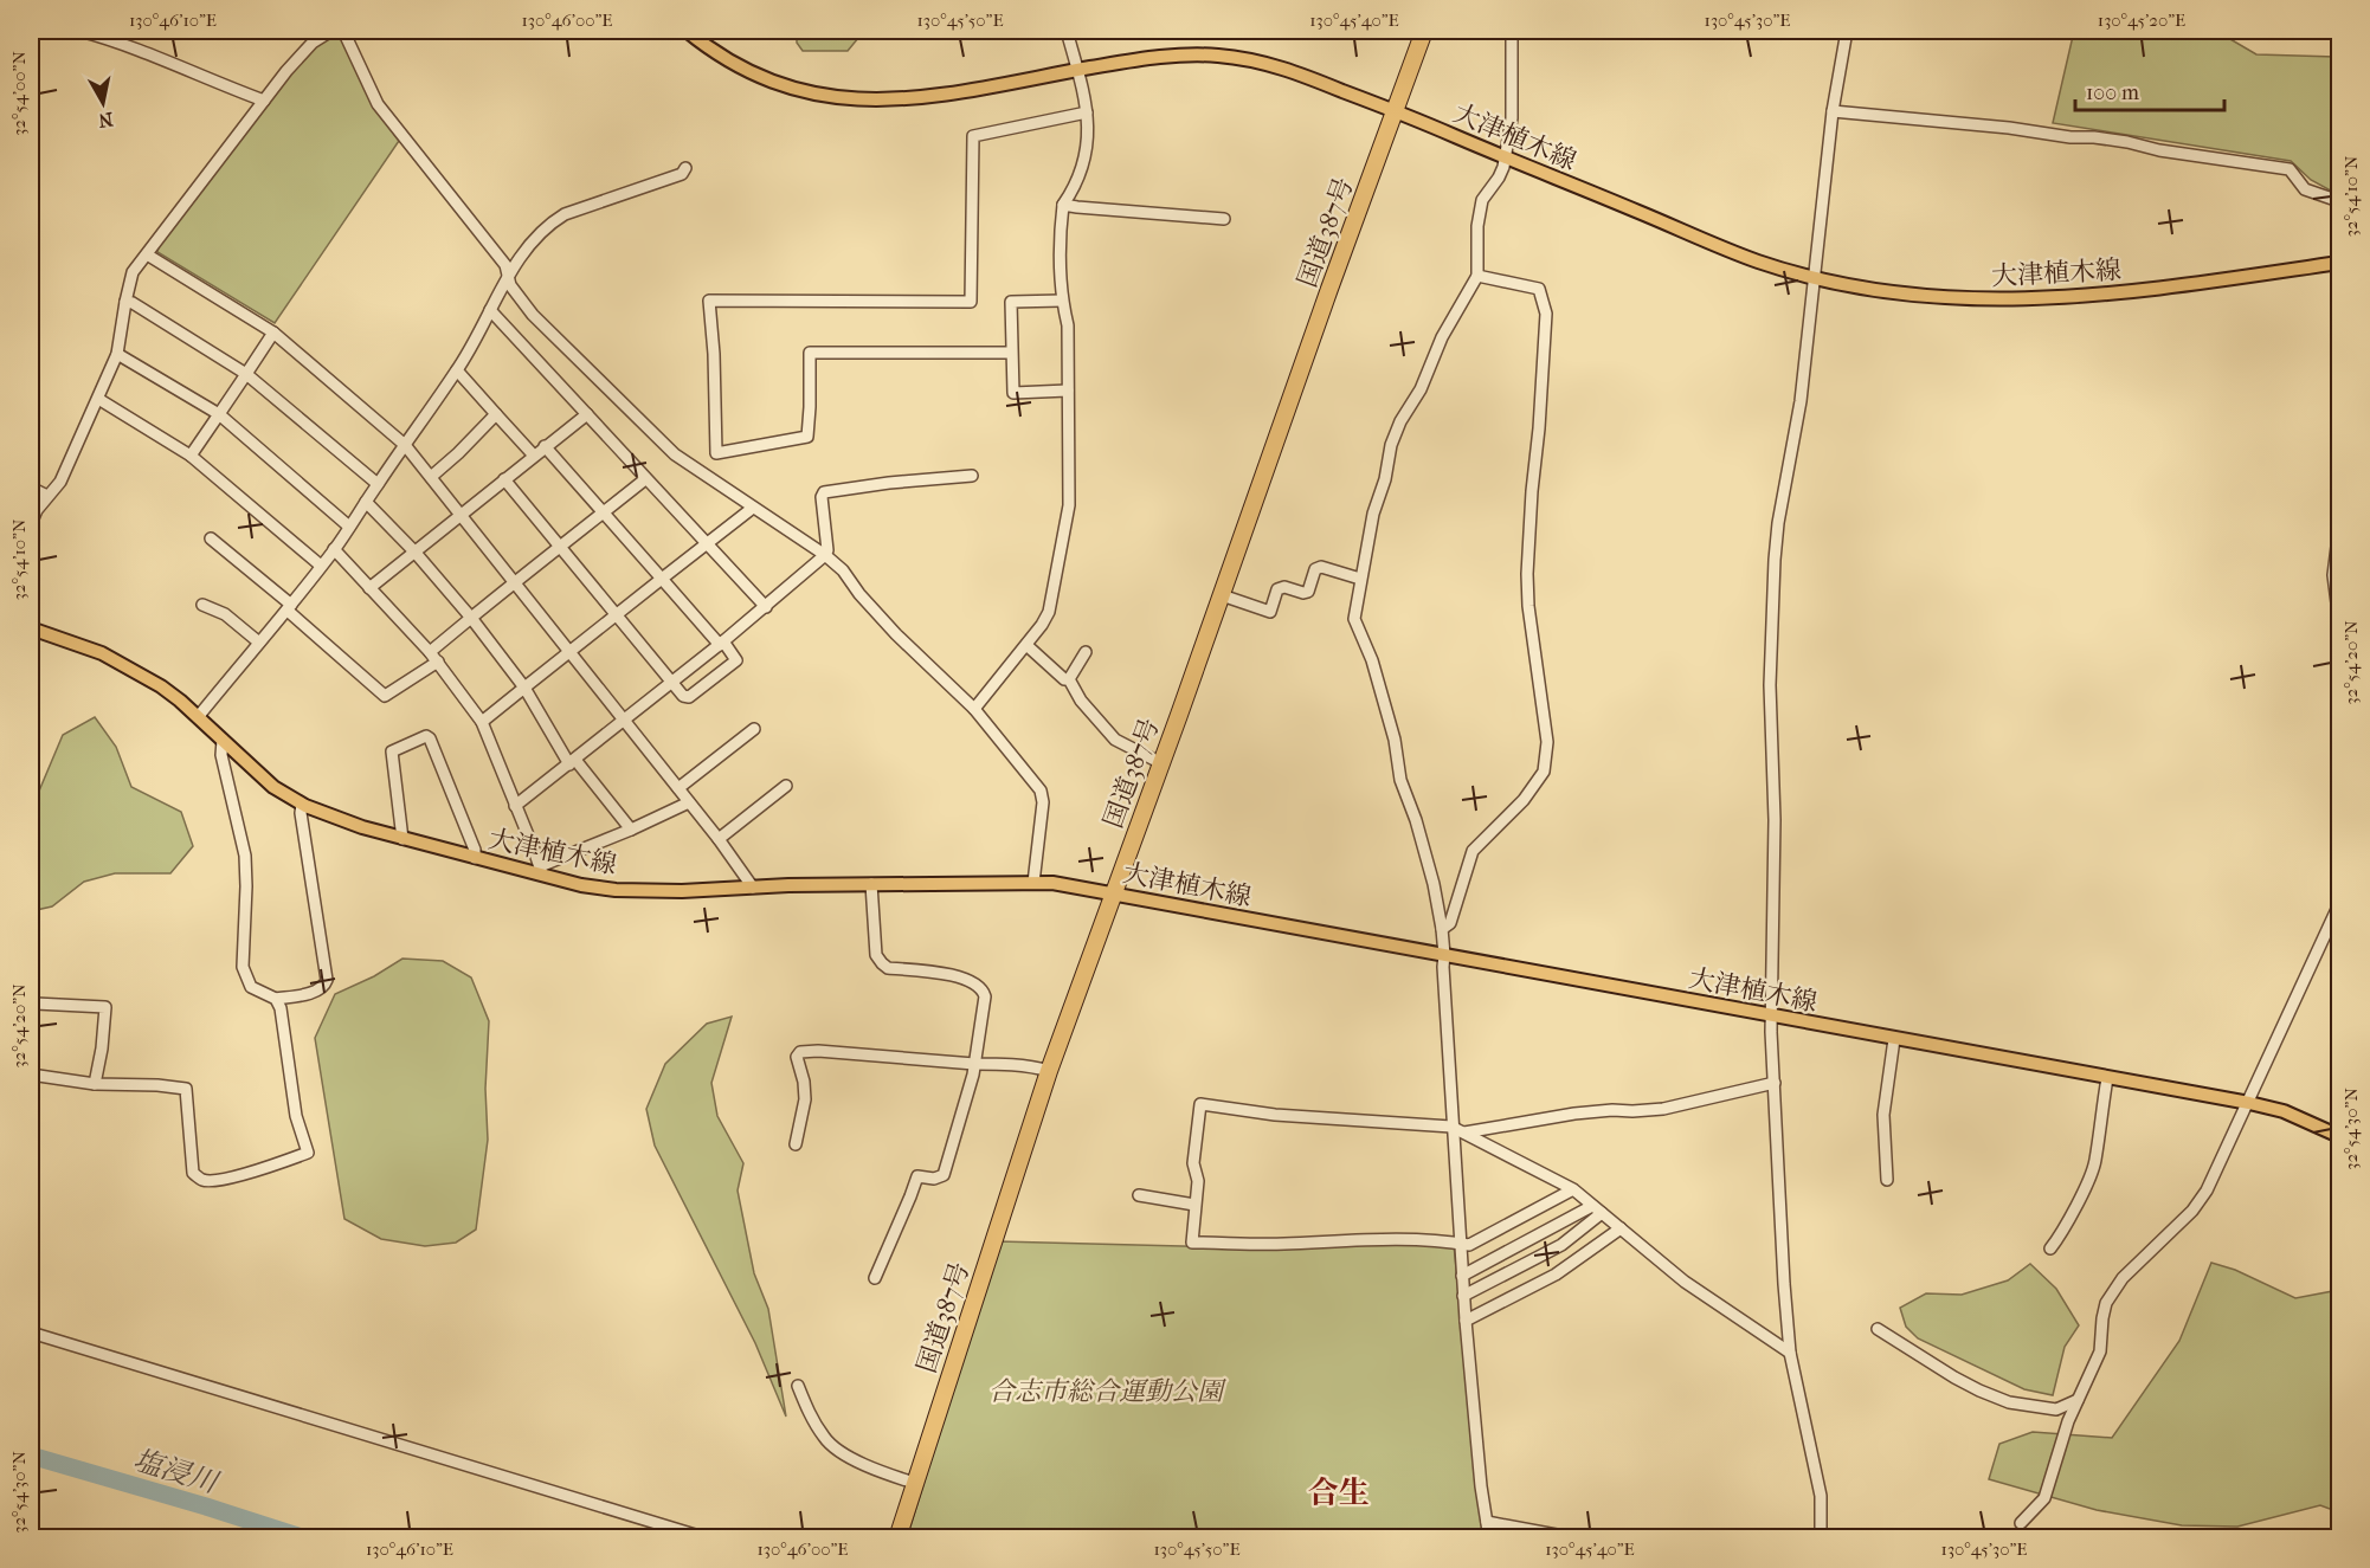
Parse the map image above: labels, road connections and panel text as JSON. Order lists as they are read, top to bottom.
{
  "streets": {
    "highway": ["国道387号"],
    "main road": ["大津植木線"]
  },
  "crossings": [
    ["大津植木線", "国道387号"]
  ],
  "districts": ["合生"],
  "water": ["塩浸川"],
  "parks": ["合志市総合運動公園"],
  "scale_bar": "100 m",
  "north": "bottom",
  "coordinates": [
    "130°46'10\"E",
    "130°46'00\"E",
    "130°45'50\"E",
    "130°45'40\"E",
    "130°45'30\"E",
    "130°45'20\"E",
    "32°54'00\"N",
    "32°54'10\"N",
    "32°54'20\"N",
    "32°54'30\"N"
  ]
}
